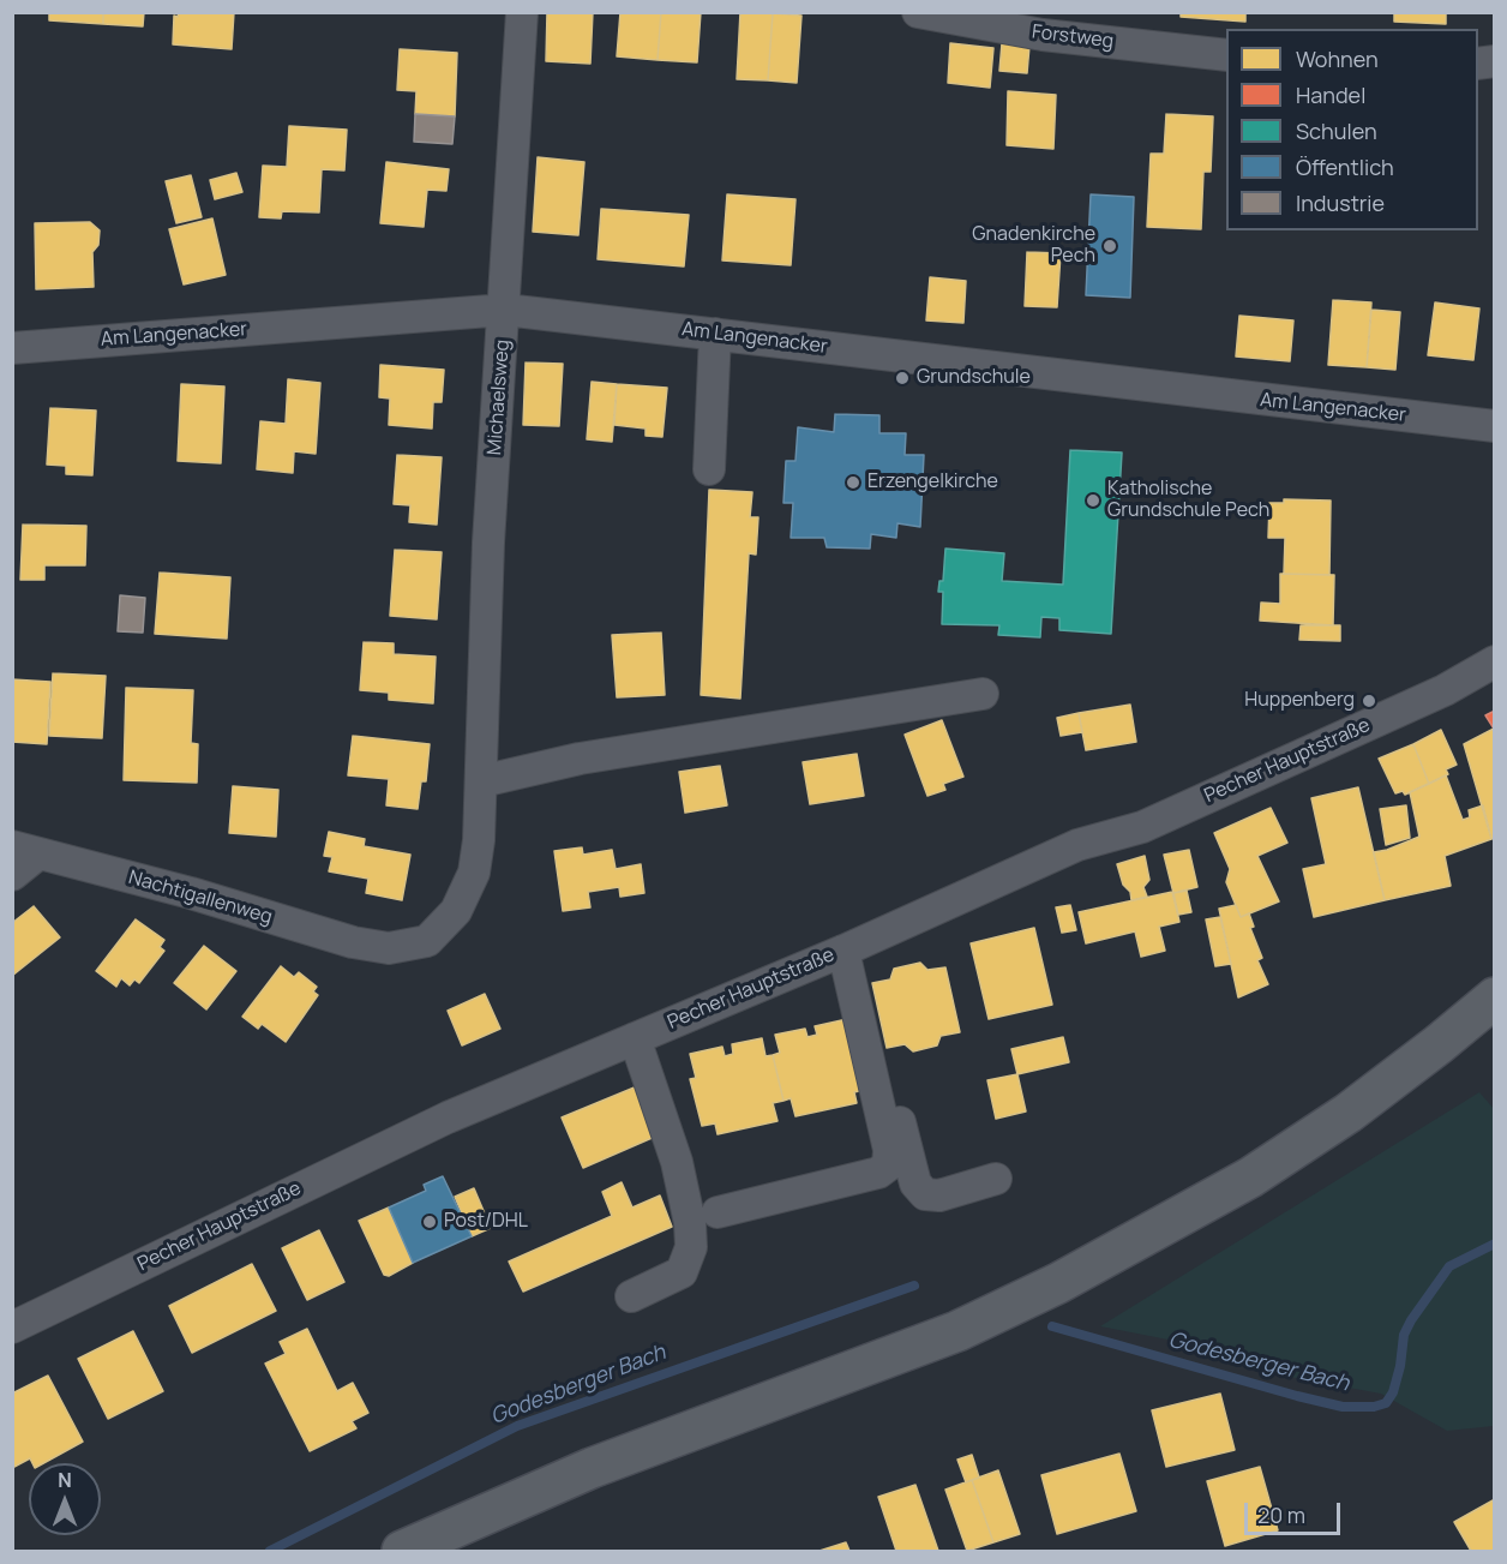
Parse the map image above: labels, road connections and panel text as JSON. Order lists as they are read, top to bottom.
{
  "streets": {
    "street": [
      "Forstweg",
      "Am Langenacker",
      "Michaelsweg",
      "Pecher Hauptstraße",
      "Nachtigallenweg"
    ]
  },
  "crossings": [
    ["Am Langenacker", "Michaelsweg"],
    ["Michaelsweg", "Nachtigallenweg"]
  ],
  "water": ["Godesberger Bach"],
  "places": [
    "Gnadenkirche Pech",
    "Grundschule",
    "Erzengelkirche",
    "Katholische Grundschule Pech",
    "Huppenberg",
    "Post/DHL"
  ],
  "legend": [
    "Wohnen",
    "Handel",
    "Schulen",
    "Öffentlich",
    "Industrie"
  ],
  "scale_bar": "20 m",
  "north": "top"
}
